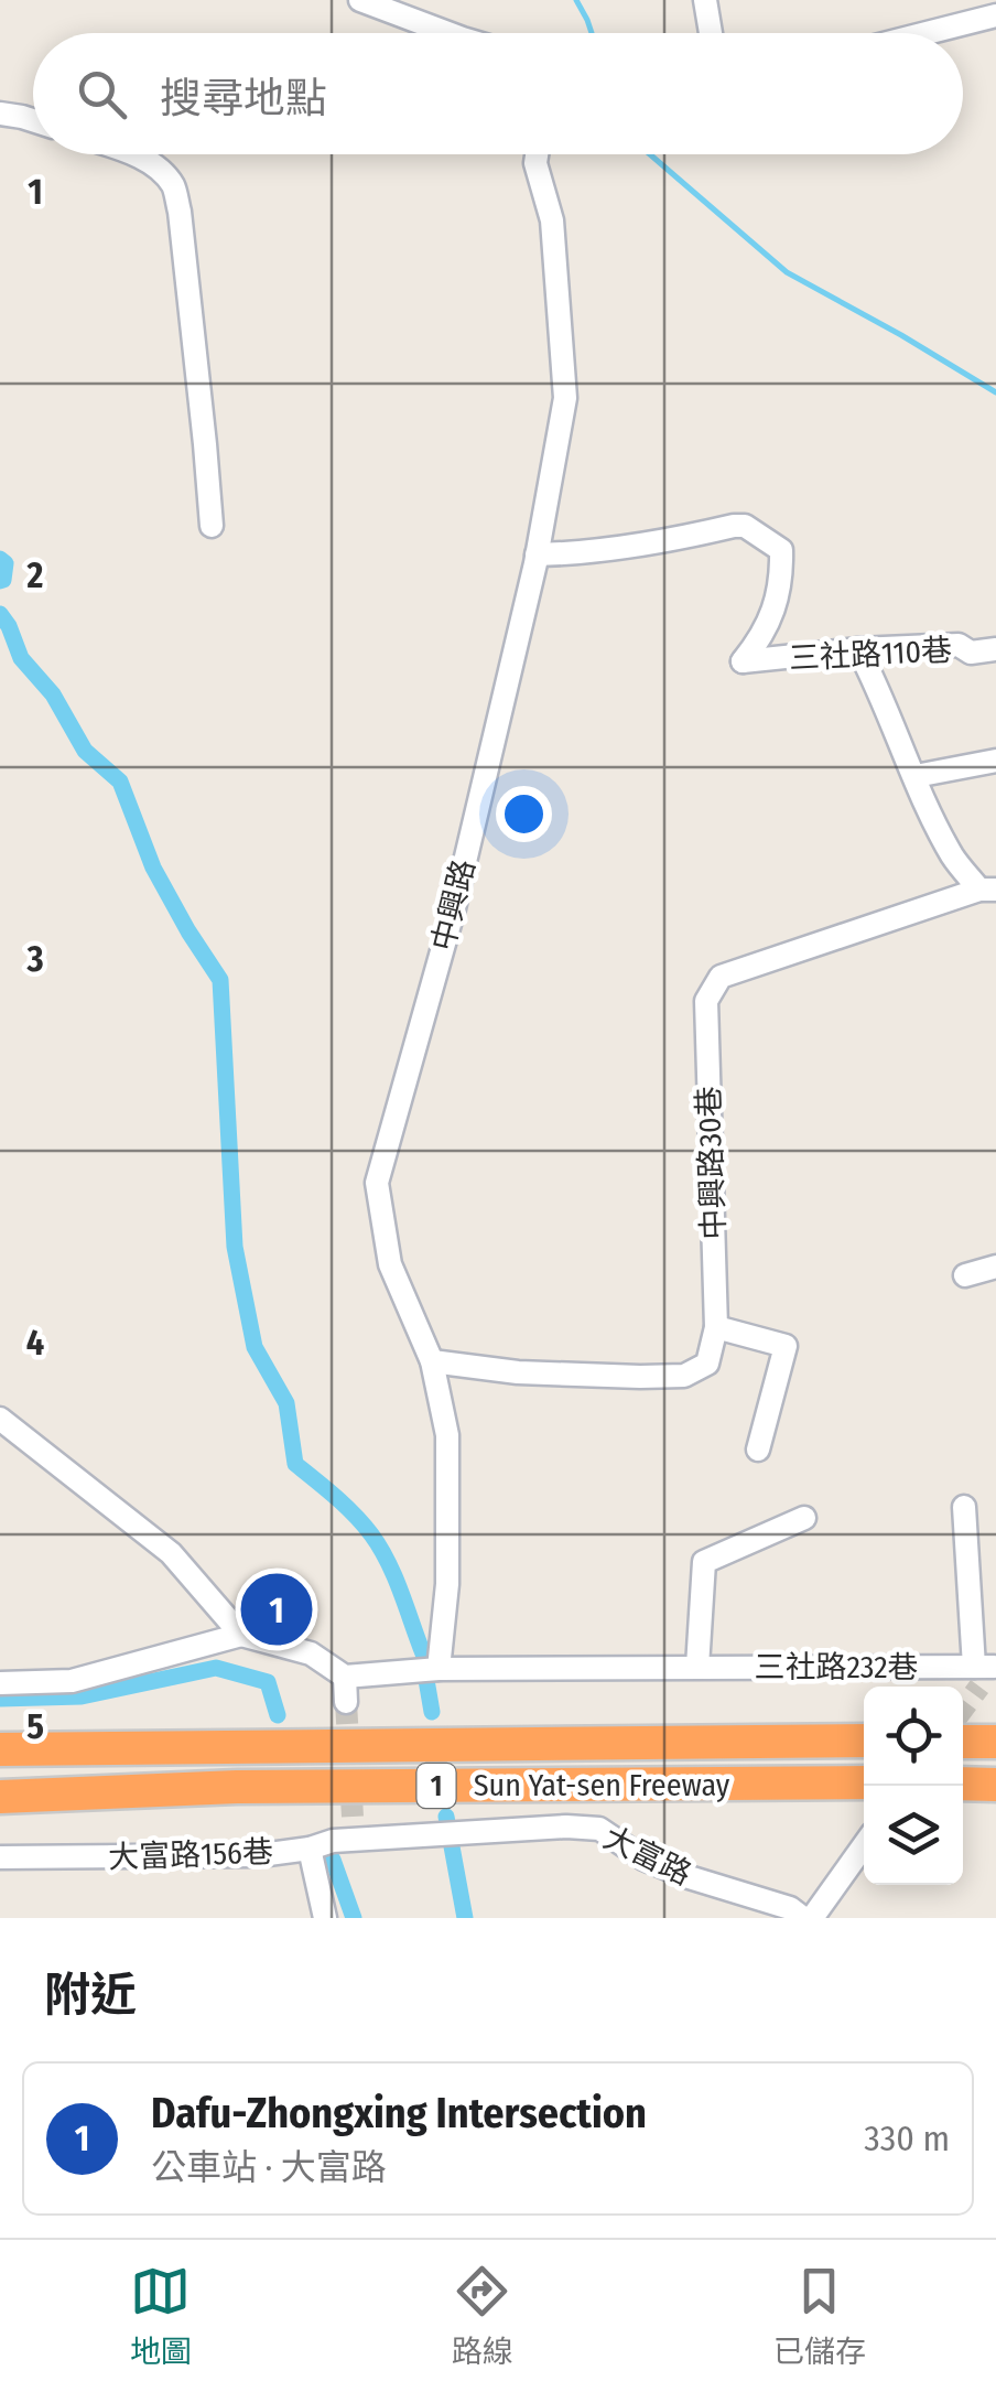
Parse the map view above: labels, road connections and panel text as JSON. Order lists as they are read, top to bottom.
{
  "streets": {
    "highway": ["Sun Yat-sen Freeway", "1"],
    "street": [
      "三社路110巷",
      "中興路",
      "中興路30巷",
      "三社路232巷",
      "大富路156巷",
      "大富路"
    ]
  },
  "crossings": [
    ["三社路110巷", "中興路"],
    ["中興路", "三社路232巷"],
    ["大富路156巷", "大富路"]
  ],
  "page": {
    "search": "搜尋地點",
    "pins": "1",
    "heading": "附近",
    "list": [
      {
        "mark": "1",
        "name": "Dafu-Zhongxing Intersection",
        "note": "公車站 · 大富路",
        "value": "330 m"
      }
    ],
    "nav": ["地圖", "路線", "已儲存"]
  },
  "grid": {
    "rows": [
      "1",
      "2",
      "3",
      "4",
      "5"
    ]
  }
}
